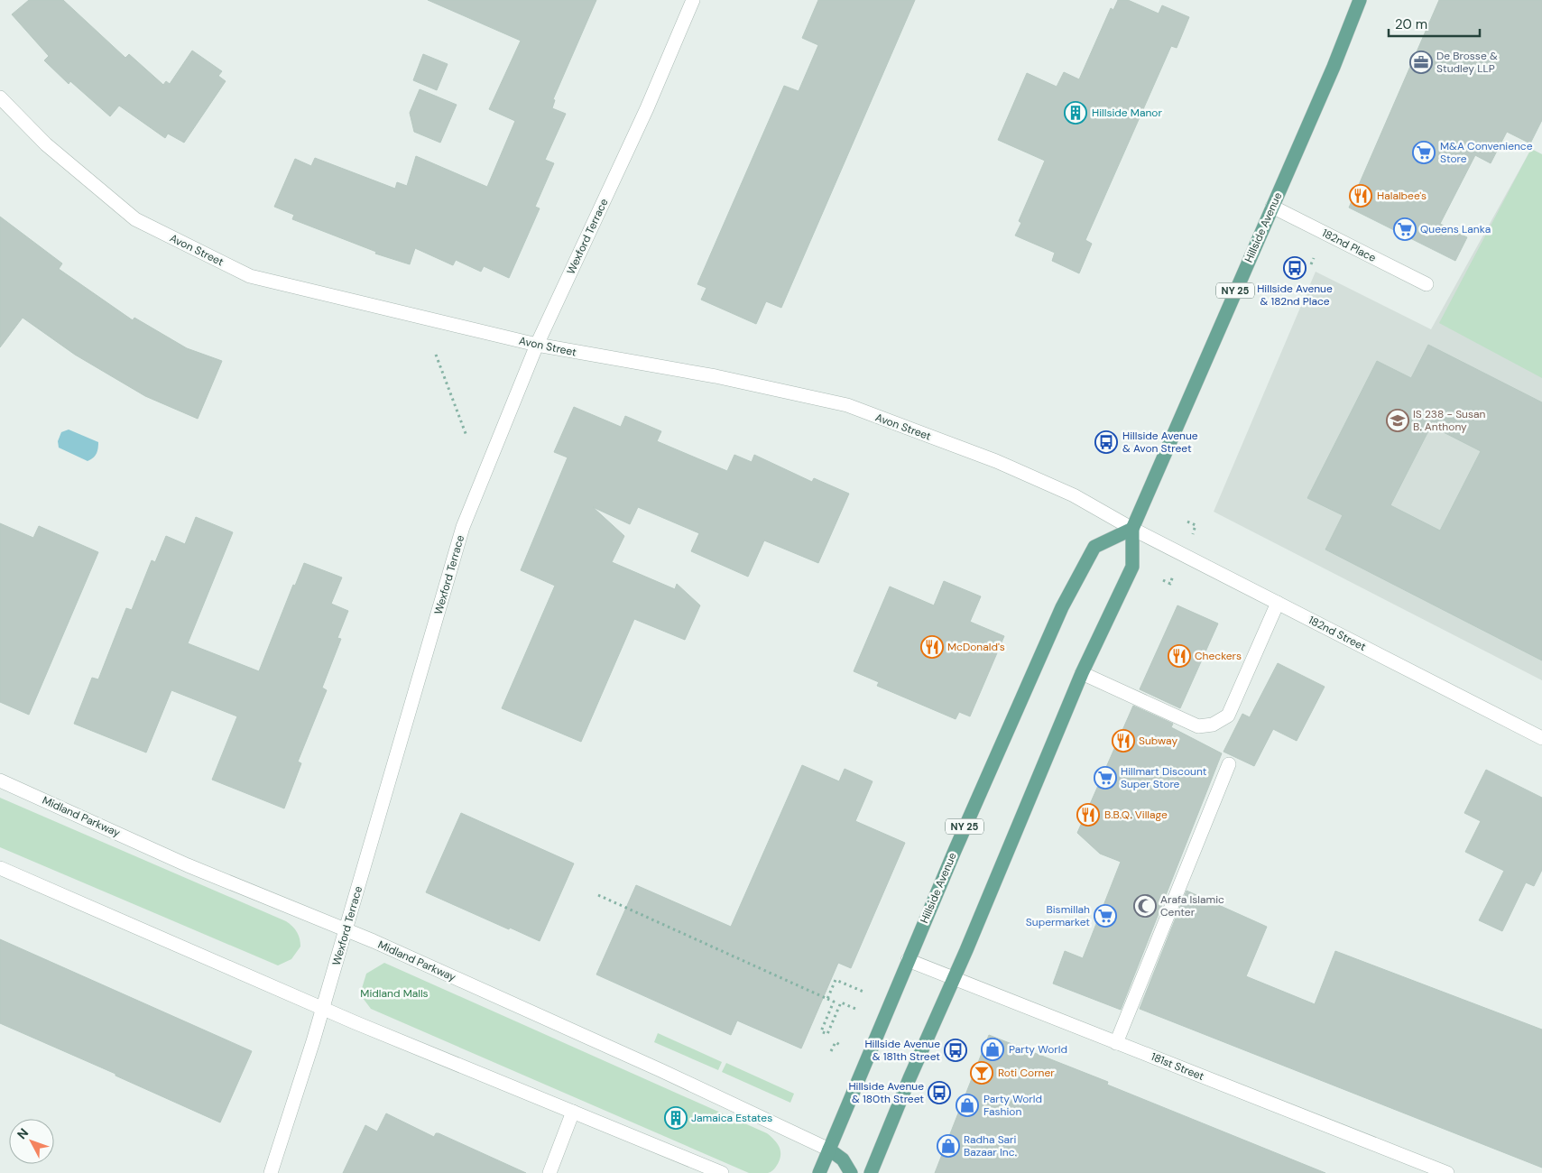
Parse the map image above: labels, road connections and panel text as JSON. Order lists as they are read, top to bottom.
{
  "streets": {
    "main road": ["Hillside Avenue", "NY 25"],
    "street": [
      "Wexford Terrace",
      "182nd Place",
      "Avon Street",
      "182nd Street",
      "Midland Parkway",
      "181st Street"
    ]
  },
  "crossings": [
    ["Hillside Avenue", "182nd Place"],
    ["Hillside Avenue", "Avon Street"],
    ["Hillside Avenue", "182nd Street"],
    ["Hillside Avenue", "Midland Parkway"],
    ["Hillside Avenue", "181st Street"],
    ["Wexford Terrace", "Avon Street"],
    ["Wexford Terrace", "Midland Parkway"],
    ["Avon Street", "182nd Street"]
  ],
  "parks": ["Midland Malls"],
  "places": {
    "office": ["De Brosse & Studley LLP"],
    "building": ["Hillside Manor", "Jamaica Estates"],
    "supermarket": [
      "M&A Convenience Store",
      "Queens Lanka",
      "Hillmart Discount Super Store",
      "Bismillah Supermarket"
    ],
    "restaurant": [
      "Halalbee's",
      "McDonald's",
      "Checkers",
      "Subway",
      "B.B.Q. Village"
    ],
    "bus stop": [
      "Hillside Avenue & 182nd Place",
      "Hillside Avenue & Avon Street",
      "Hillside Avenue & 181th Street",
      "Hillside Avenue & 180th Street"
    ],
    "school or university": ["IS 238 - Susan B. Anthony"],
    "mosque": ["Arafa Islamic Center"],
    "shop": ["Party World", "Party World Fashion", "Radha Sari Bazaar Inc."],
    "bar": ["Roti Corner"]
  },
  "scale_bar": "20 m",
  "north": "top left"
}
